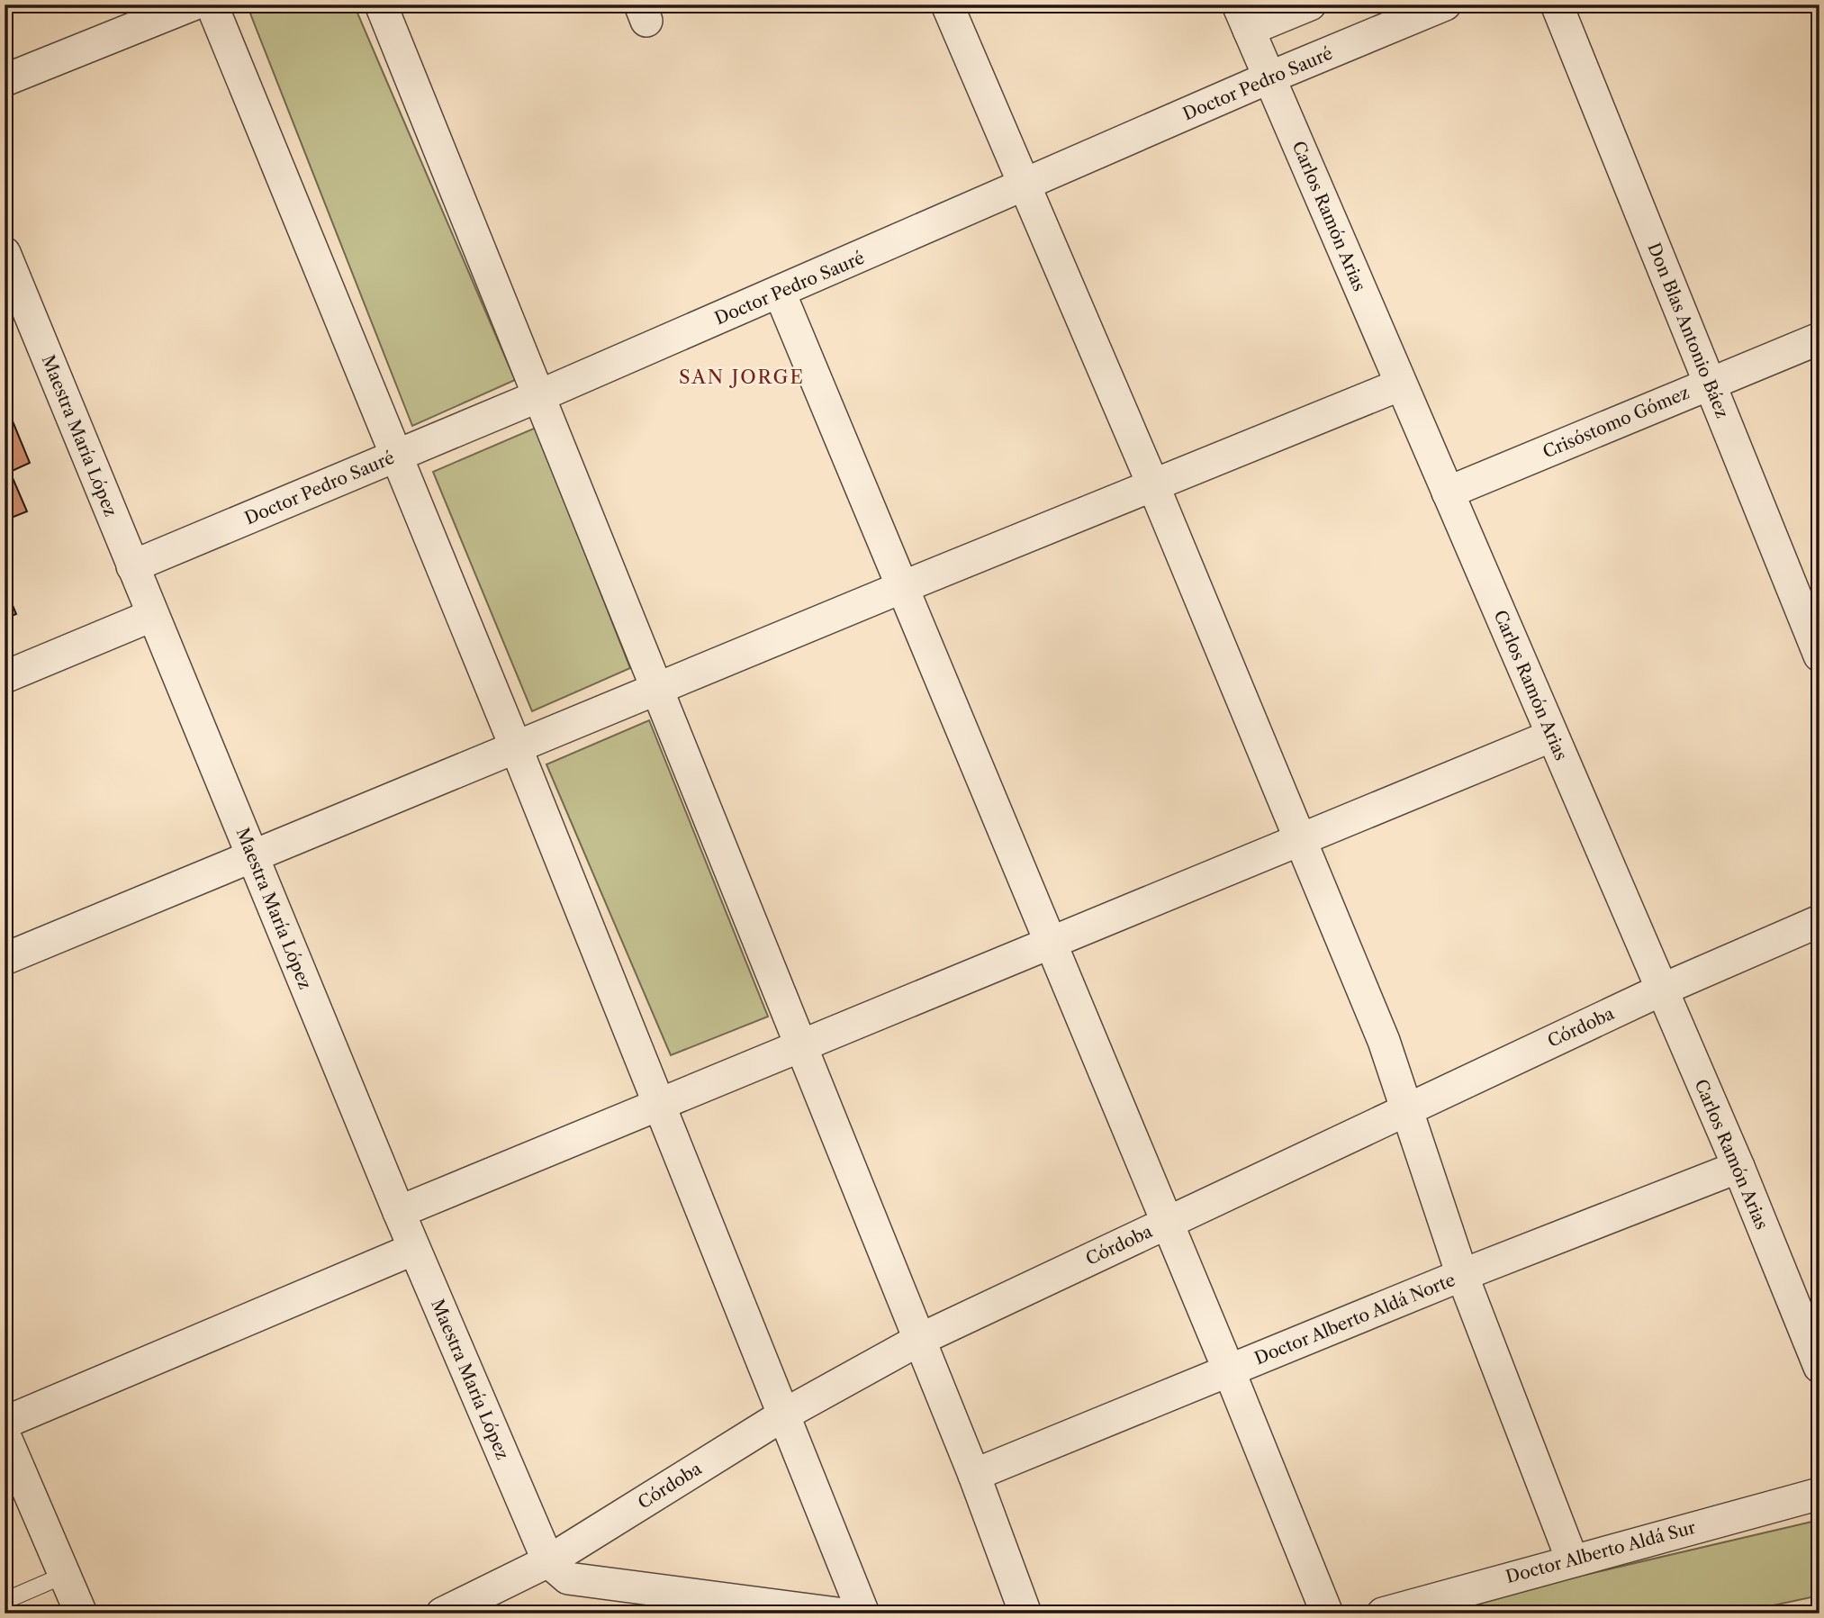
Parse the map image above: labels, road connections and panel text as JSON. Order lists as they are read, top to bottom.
{
  "streets": {
    "street": [
      "Doctor Pedro Sauré",
      "Carlos Ramón Arias",
      "Don Blas Antonio Báez",
      "Crisóstomo Gómez",
      "Maestra María López",
      "Córdoba",
      "Doctor Alberto Aldá Norte",
      "Doctor Alberto Aldá Sur"
    ]
  },
  "crossings": [
    ["Doctor Pedro Sauré", "Carlos Ramón Arias"],
    ["Doctor Pedro Sauré", "Maestra María López"],
    ["Carlos Ramón Arias", "Crisóstomo Gómez"],
    ["Carlos Ramón Arias", "Córdoba"],
    ["Carlos Ramón Arias", "Doctor Alberto Aldá Norte"],
    ["Don Blas Antonio Báez", "Crisóstomo Gómez"],
    ["Maestra María López", "Córdoba"]
  ],
  "districts": ["SAN JORGE"]
}
